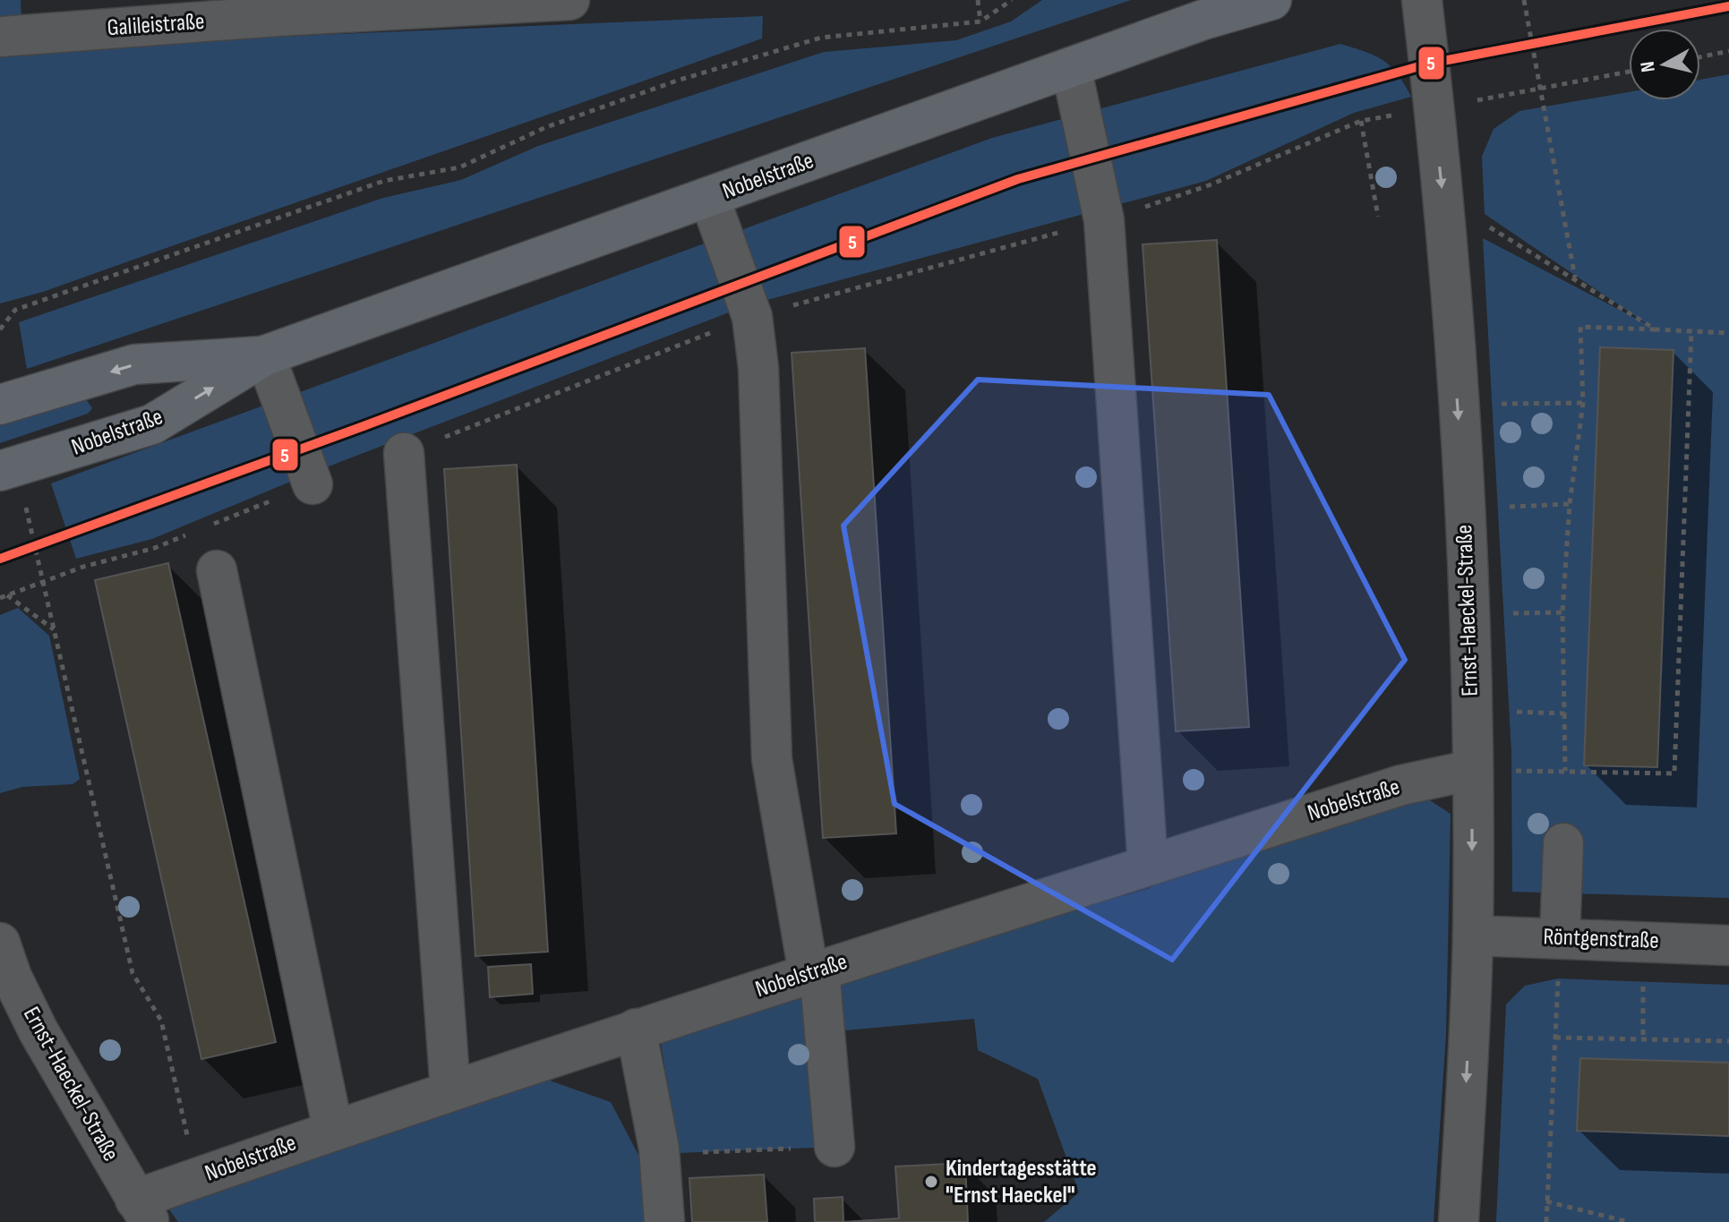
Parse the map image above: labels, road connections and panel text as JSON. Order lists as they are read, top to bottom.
{
  "streets": {
    "main road": ["Nobelstraße"],
    "street": ["Galileistraße", "Ernst-Haeckel-Straße", "Röntgenstraße"]
  },
  "crossings": [
    ["Nobelstraße", "Ernst-Haeckel-Straße"],
    ["Ernst-Haeckel-Straße", "Röntgenstraße"]
  ],
  "places": ["Kindertagesstätte \"Ernst Haeckel\""],
  "lines": ["transit line 5"],
  "north": "left"
}
